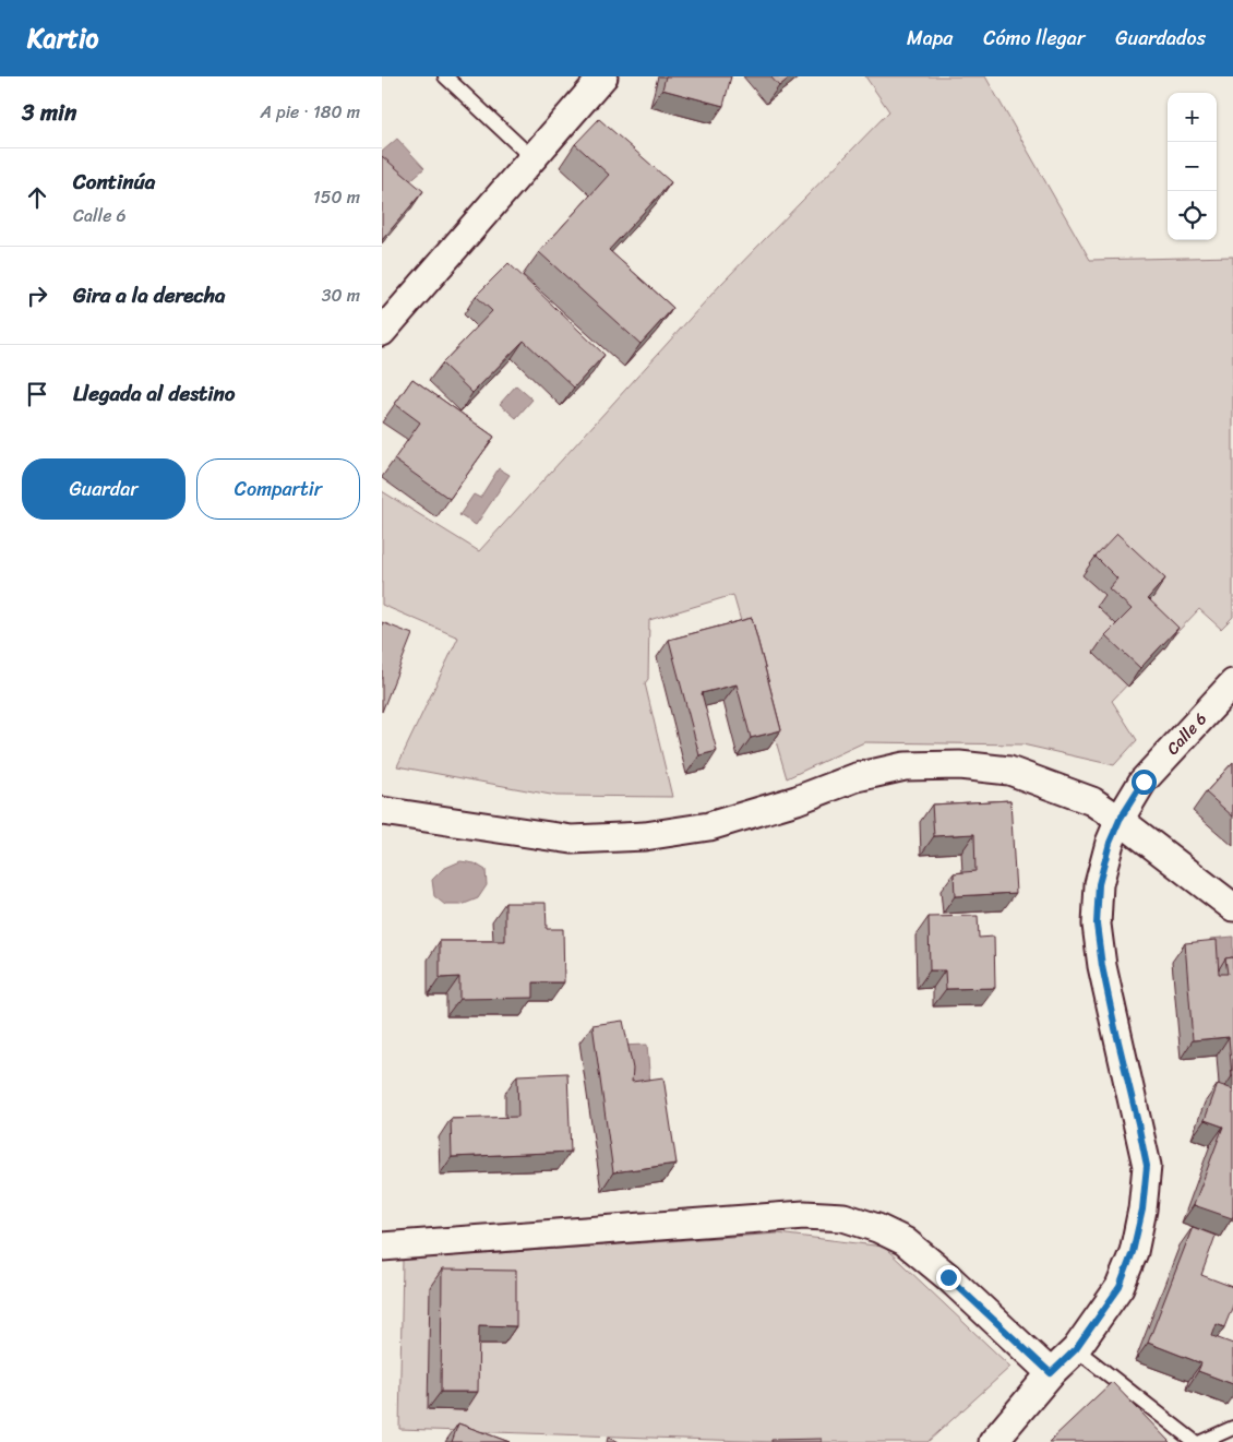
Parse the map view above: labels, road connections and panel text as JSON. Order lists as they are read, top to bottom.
{
  "streets": {
    "street": ["Calle 6"]
  },
  "page": {
    "header": "Kartio",
    "nav": ["Mapa", "Cómo llegar", "Guardados"],
    "heading": ["3 min", "A pie · 180 m"],
    "map_buttons": ["+", "−"],
    "list": [
      ["Continúa", "Calle 6", "150 m"],
      ["Gira a la derecha", "30 m"],
      "Llegada al destino"
    ],
    "buttons": ["Guardar", "Compartir"]
  }
}
